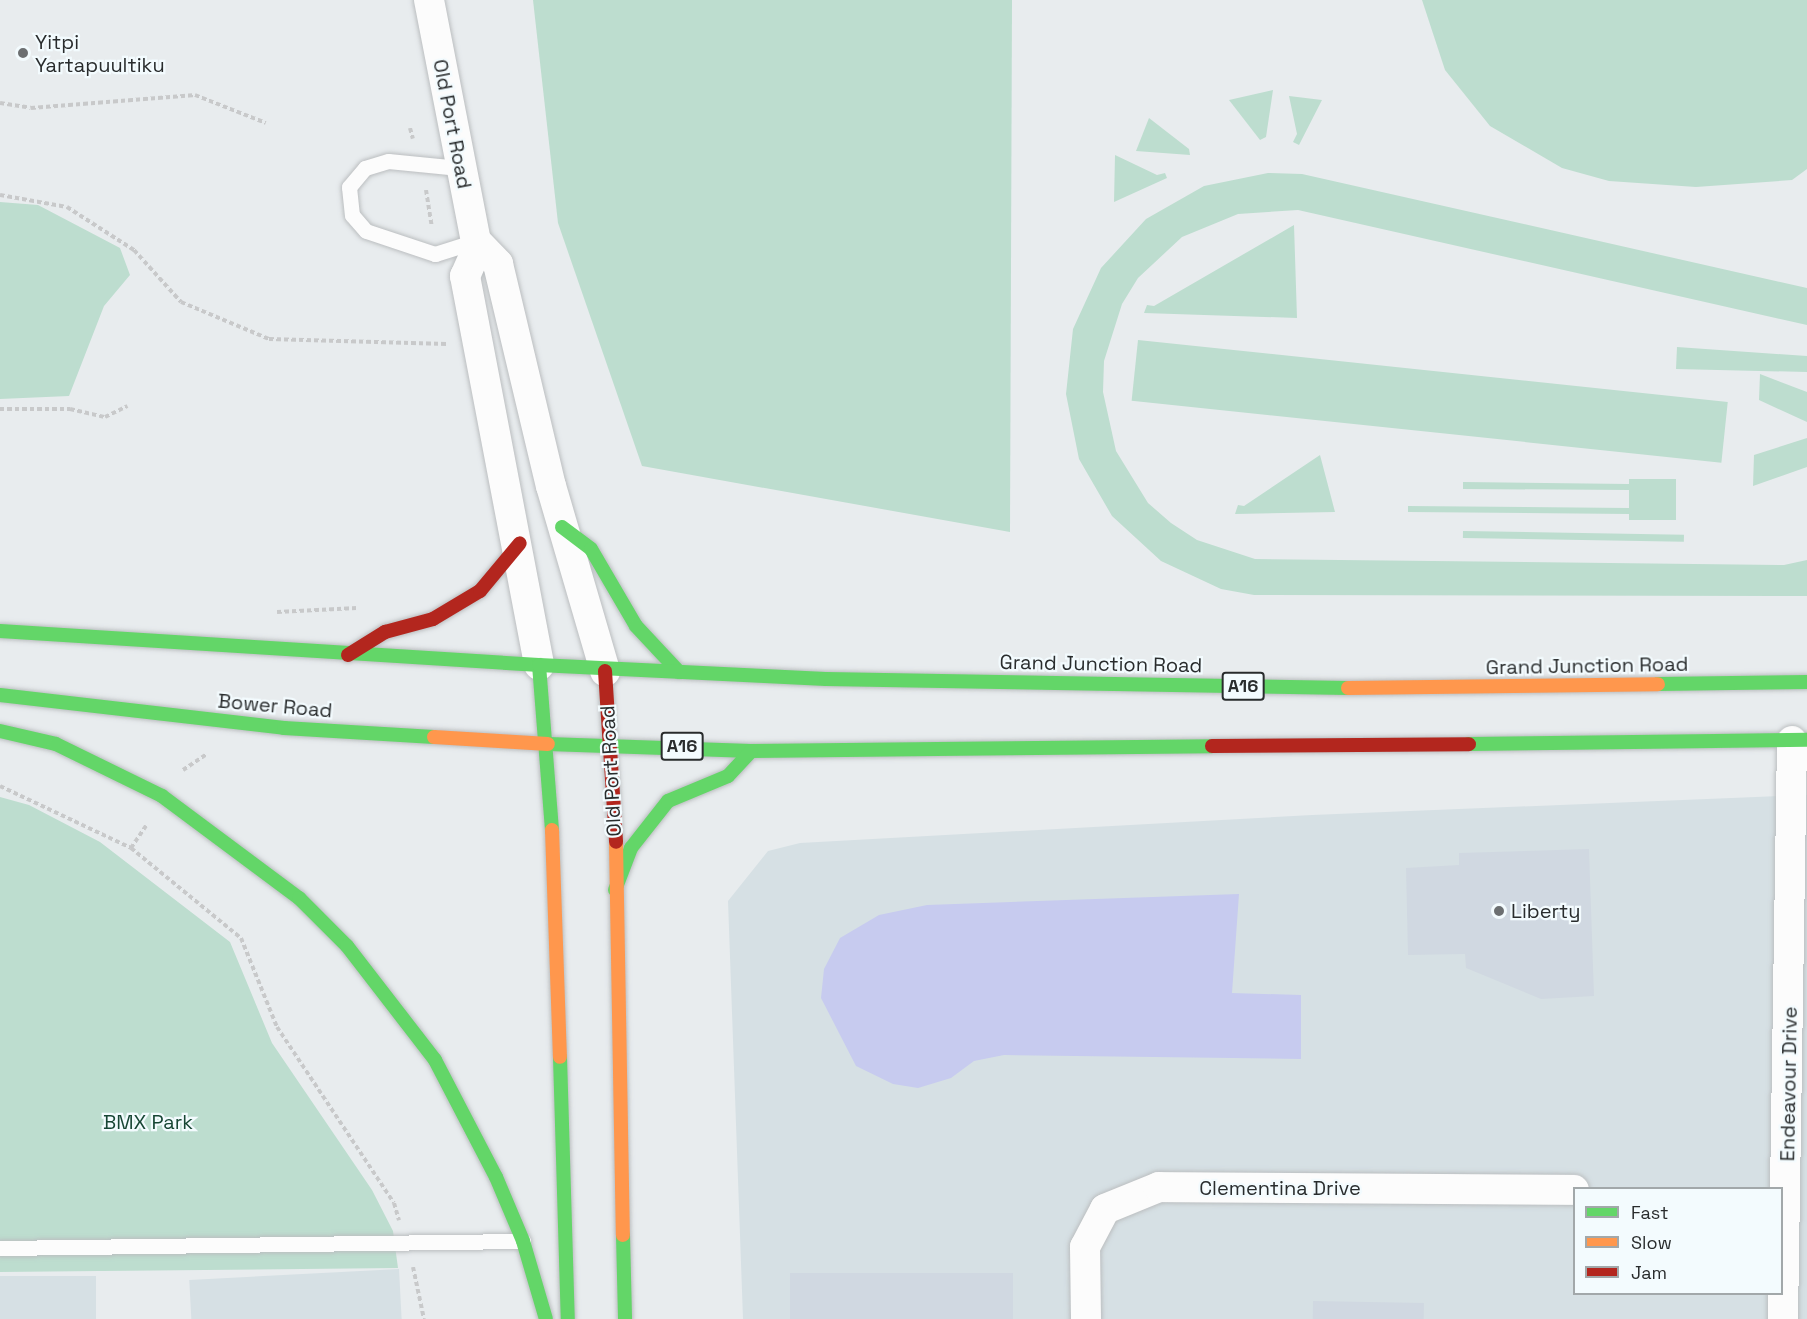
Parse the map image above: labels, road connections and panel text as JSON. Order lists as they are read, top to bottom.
{
  "streets": {
    "main road": [
      "Old Port Road",
      "Grand Junction Road",
      "A16",
      "Bower Road"
    ],
    "street": ["Endeavour Drive", "Clementina Drive"]
  },
  "crossings": [
    ["Old Port Road", "Grand Junction Road"],
    ["Old Port Road", "A16"],
    ["Grand Junction Road", "A16"],
    ["A16", "Bower Road"],
    ["A16", "Endeavour Drive"]
  ],
  "parks": ["BMX Park"],
  "places": ["Yitpi Yartapuultiku", "Liberty"],
  "legend": ["Fast", "Slow", "Jam"]
}
